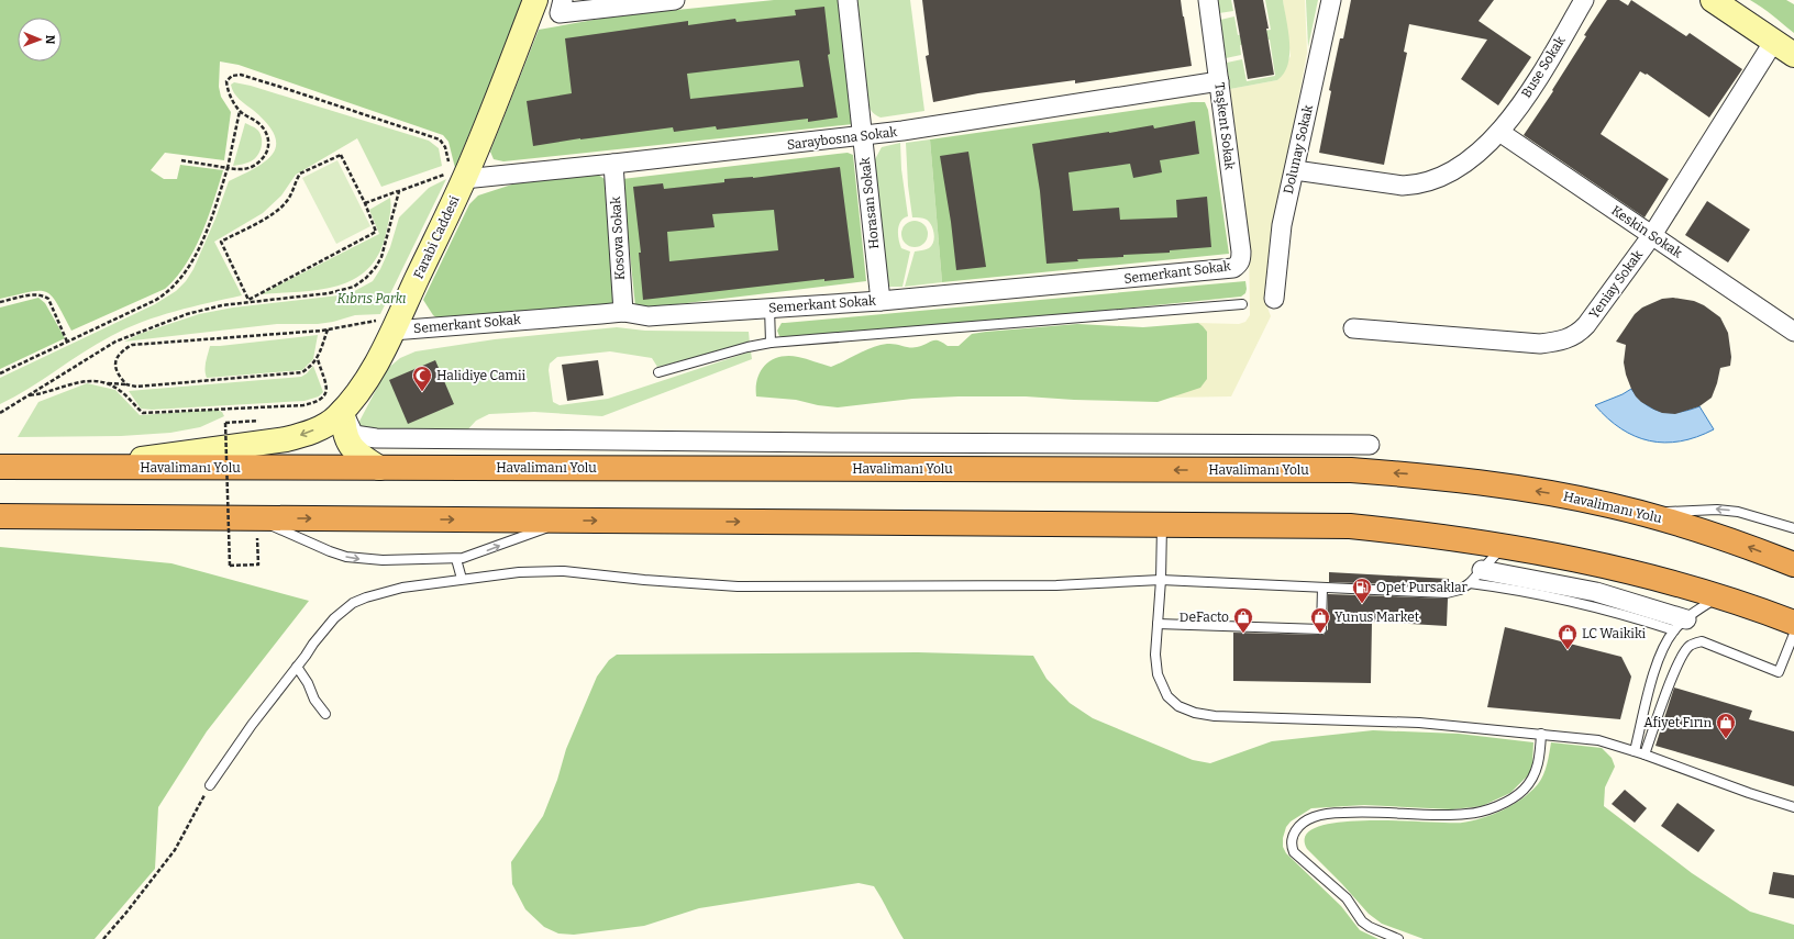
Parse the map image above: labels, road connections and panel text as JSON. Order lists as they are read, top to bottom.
{
  "streets": {
    "highway": ["Havalimanı Yolu"],
    "street": [
      "Buse Sokak",
      "Taşkent Sokak",
      "Saraybosna Sokak",
      "Dolunay Sokak",
      "Horasan Sokak",
      "Keskin Sokak",
      "Farabi Caddesi",
      "Kosova Sokak",
      "Semerkant Sokak",
      "Yeniay Sokak"
    ]
  },
  "crossings": [
    ["Buse Sokak", "Dolunay Sokak"],
    ["Buse Sokak", "Keskin Sokak"],
    ["Taşkent Sokak", "Saraybosna Sokak"],
    ["Taşkent Sokak", "Semerkant Sokak"],
    ["Saraybosna Sokak", "Horasan Sokak"],
    ["Saraybosna Sokak", "Farabi Caddesi"],
    ["Saraybosna Sokak", "Kosova Sokak"],
    ["Horasan Sokak", "Semerkant Sokak"],
    ["Keskin Sokak", "Yeniay Sokak"],
    ["Farabi Caddesi", "Semerkant Sokak"],
    ["Farabi Caddesi", "Havalimanı Yolu"],
    ["Kosova Sokak", "Semerkant Sokak"]
  ],
  "one_way": ["Farabi Caddesi"],
  "parks": ["Kıbrıs Parkı"],
  "places": {
    "mosque": ["Halidiye Camii"],
    "fuel station": ["Opet Pursaklar"],
    "shop": [
      "DeFacto",
      "Yunus Market",
      "LC Waikiki",
      "Afiyet Fırın"
    ]
  },
  "north": "right"
}
